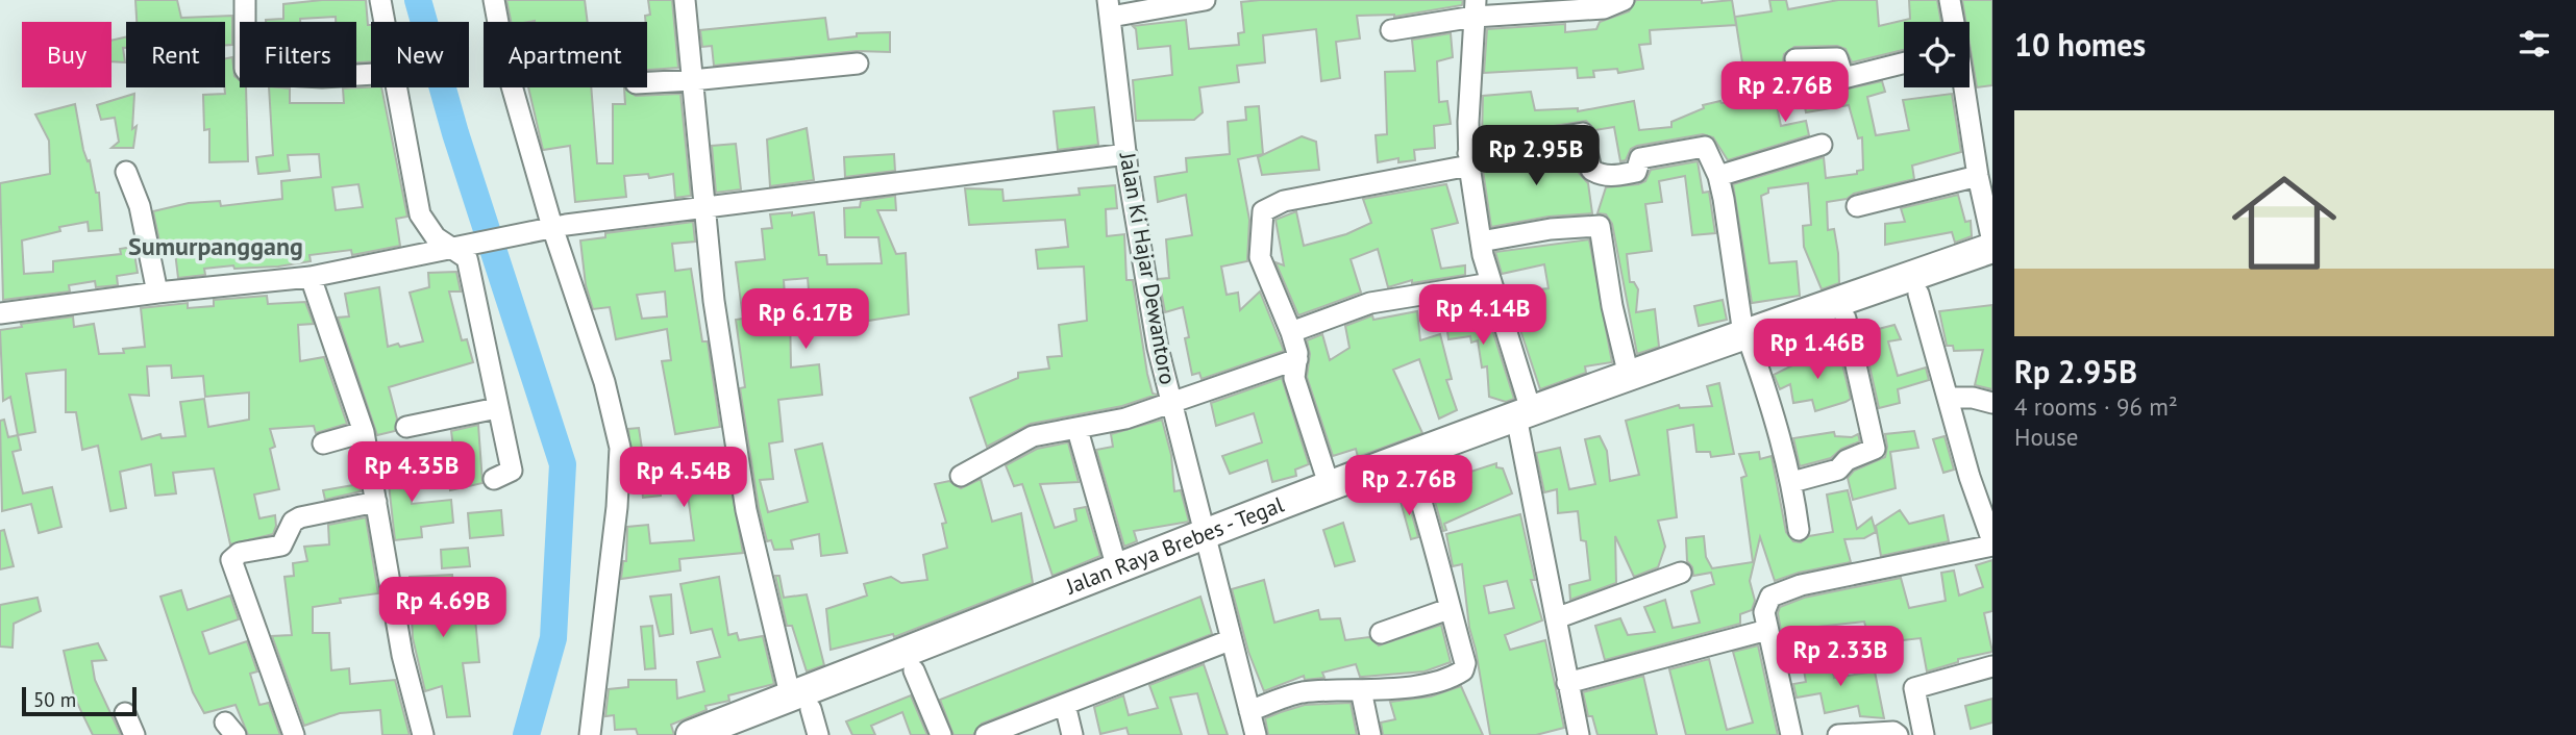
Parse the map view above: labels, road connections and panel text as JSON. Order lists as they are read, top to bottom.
{
  "streets": {
    "highway": ["Jalan Raya Brebes - Tegal"],
    "street": ["Jalan Ki Hajar Dewantoro"]
  },
  "crossings": [
    ["Jalan Ki Hajar Dewantoro", "Jalan Raya Brebes - Tegal"]
  ],
  "districts": ["Sumurpanggang"],
  "scale_bar": "50 m",
  "page": {
    "heading": "10 homes",
    "chip": [
      "Buy",
      "Rent",
      "Filters",
      "New",
      "Apartment"
    ],
    "price": [
      "Rp 2.76B",
      "Rp 2.95B",
      "Rp 4.14B",
      "Rp 6.17B",
      "Rp 1.46B",
      "Rp 4.35B",
      "Rp 4.54B",
      "Rp 2.76B",
      "Rp 4.69B",
      "Rp 2.33B"
    ],
    "list": [
      {
        "name": "Rp 2.95B",
        "note": "4 rooms · 96 m² · House"
      }
    ],
    "scale": "50 m"
  }
}
